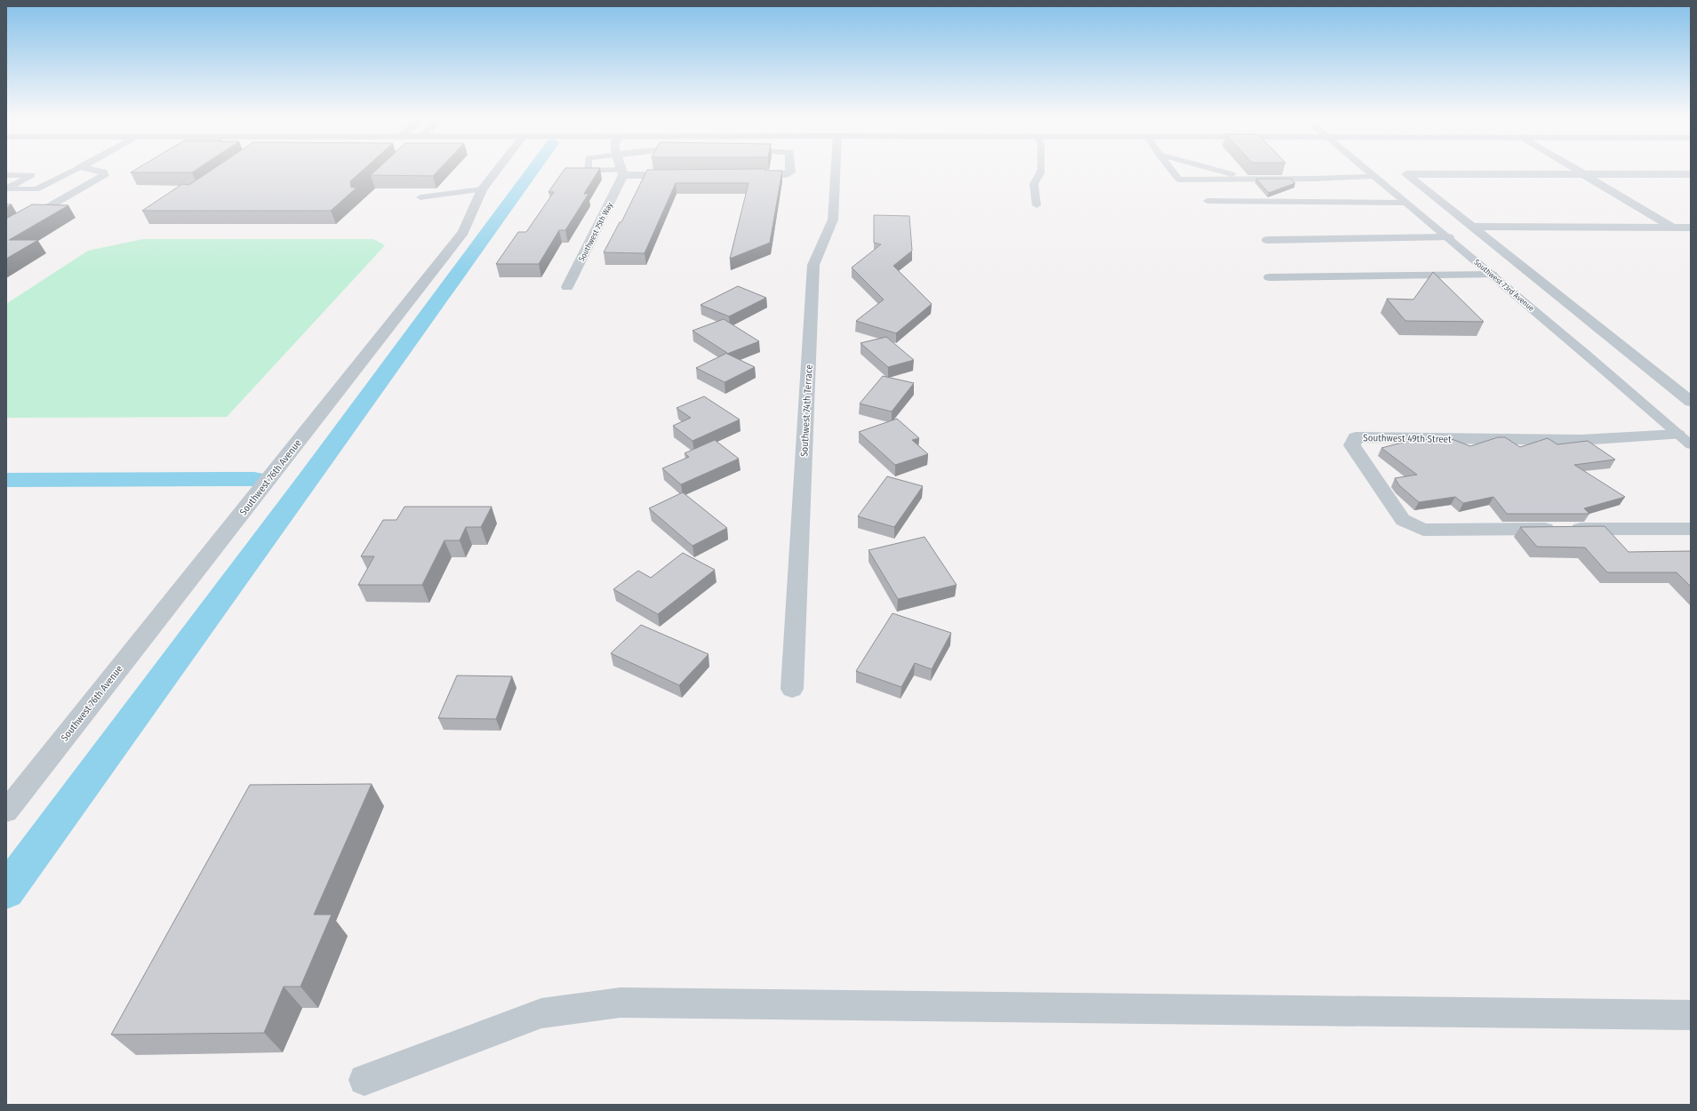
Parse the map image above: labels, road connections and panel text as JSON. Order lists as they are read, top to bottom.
{
  "streets": {
    "street": [
      "Southwest 75th Way",
      "Southwest 74th Terrace",
      "Southwest 49th Street",
      "Southwest 76th Avenue"
    ],
    "lane": ["Southwest 73rd Avenue"]
  },
  "crossings": [
    ["Southwest 73rd Avenue", "Southwest 49th Street"]
  ]
}
